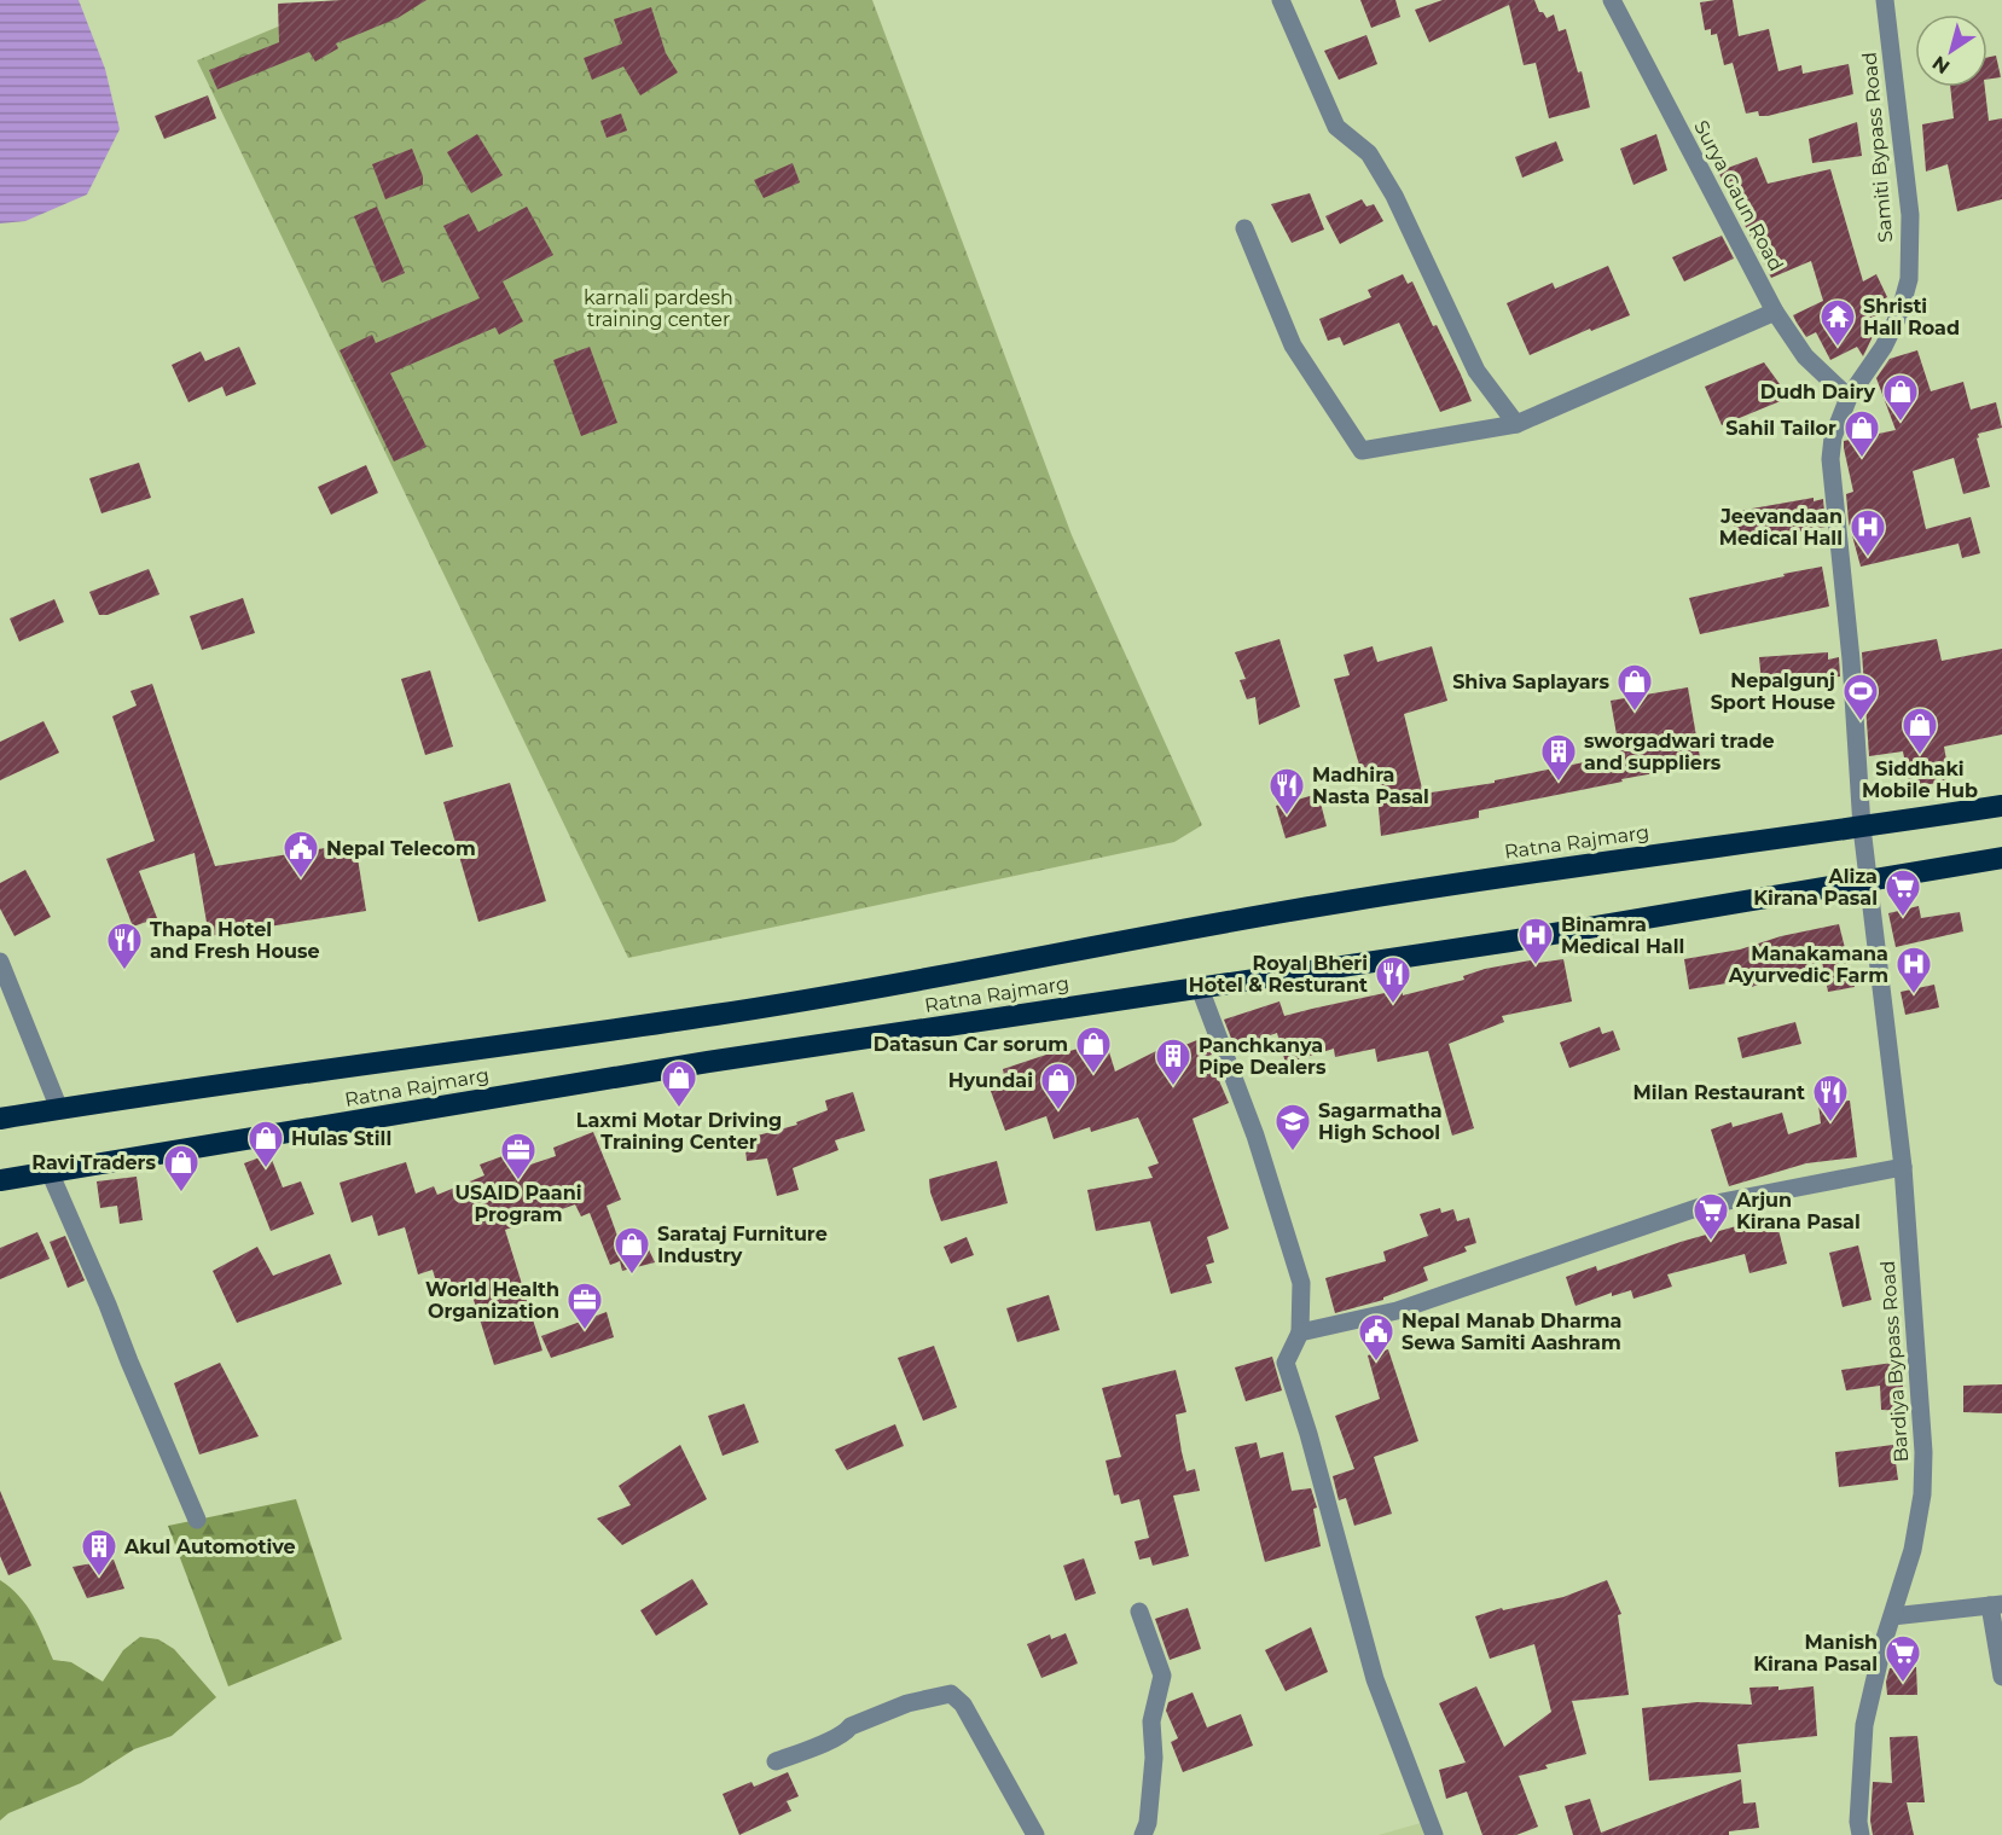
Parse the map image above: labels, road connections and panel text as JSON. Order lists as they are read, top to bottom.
{
  "streets": {
    "highway": ["Ratna Rajmarg"],
    "street": ["Samiti Bypass Road", "Surya Gaun Road", "Bardiya Bypass Road"]
  },
  "crossings": [
    ["Samiti Bypass Road", "Surya Gaun Road"],
    ["Samiti Bypass Road", "Ratna Rajmarg"],
    ["Samiti Bypass Road", "Bardiya Bypass Road"],
    ["Ratna Rajmarg", "Bardiya Bypass Road"]
  ],
  "parks": ["karnali pardesh training center"],
  "places": {
    "temple": ["Shristi Hall Road"],
    "shop": [
      "Dudh Dairy",
      "Sahil Tailor",
      "Shiva Saplayars",
      "Siddhaki Mobile Hub",
      "Datasun Car sorum",
      "Laxmi Motar Driving Training Center",
      "Hyundai",
      "Hulas Still",
      "Ravi Traders",
      "Sarataj Furniture Industry"
    ],
    "hospital": ["Jeevandaan Medical Hall", "Binamra Medical Hall", "Manakamana Ayurvedic Farm"],
    "sports": ["Nepalgunj Sport House"],
    "building": ["sworgadwari trade and suppliers", "Panchkanya Pipe Dealers", "Akul Automotive"],
    "restaurant": [
      "Madhira Nasta Pasal",
      "Thapa Hotel and Fresh House",
      "Royal Bheri Hotel & Resturant",
      "Milan Restaurant"
    ],
    "public building": ["Nepal Telecom", "Nepal Manab Dharma Sewa Samiti Aashram"],
    "supermarket": ["Aliza Kirana Pasal", "Arjun Kirana Pasal", "Manish Kirana Pasal"],
    "school or university": ["Sagarmatha High School"],
    "office": ["USAID Paani Program", "World Health Organization"]
  },
  "north": "bottom left"
}
